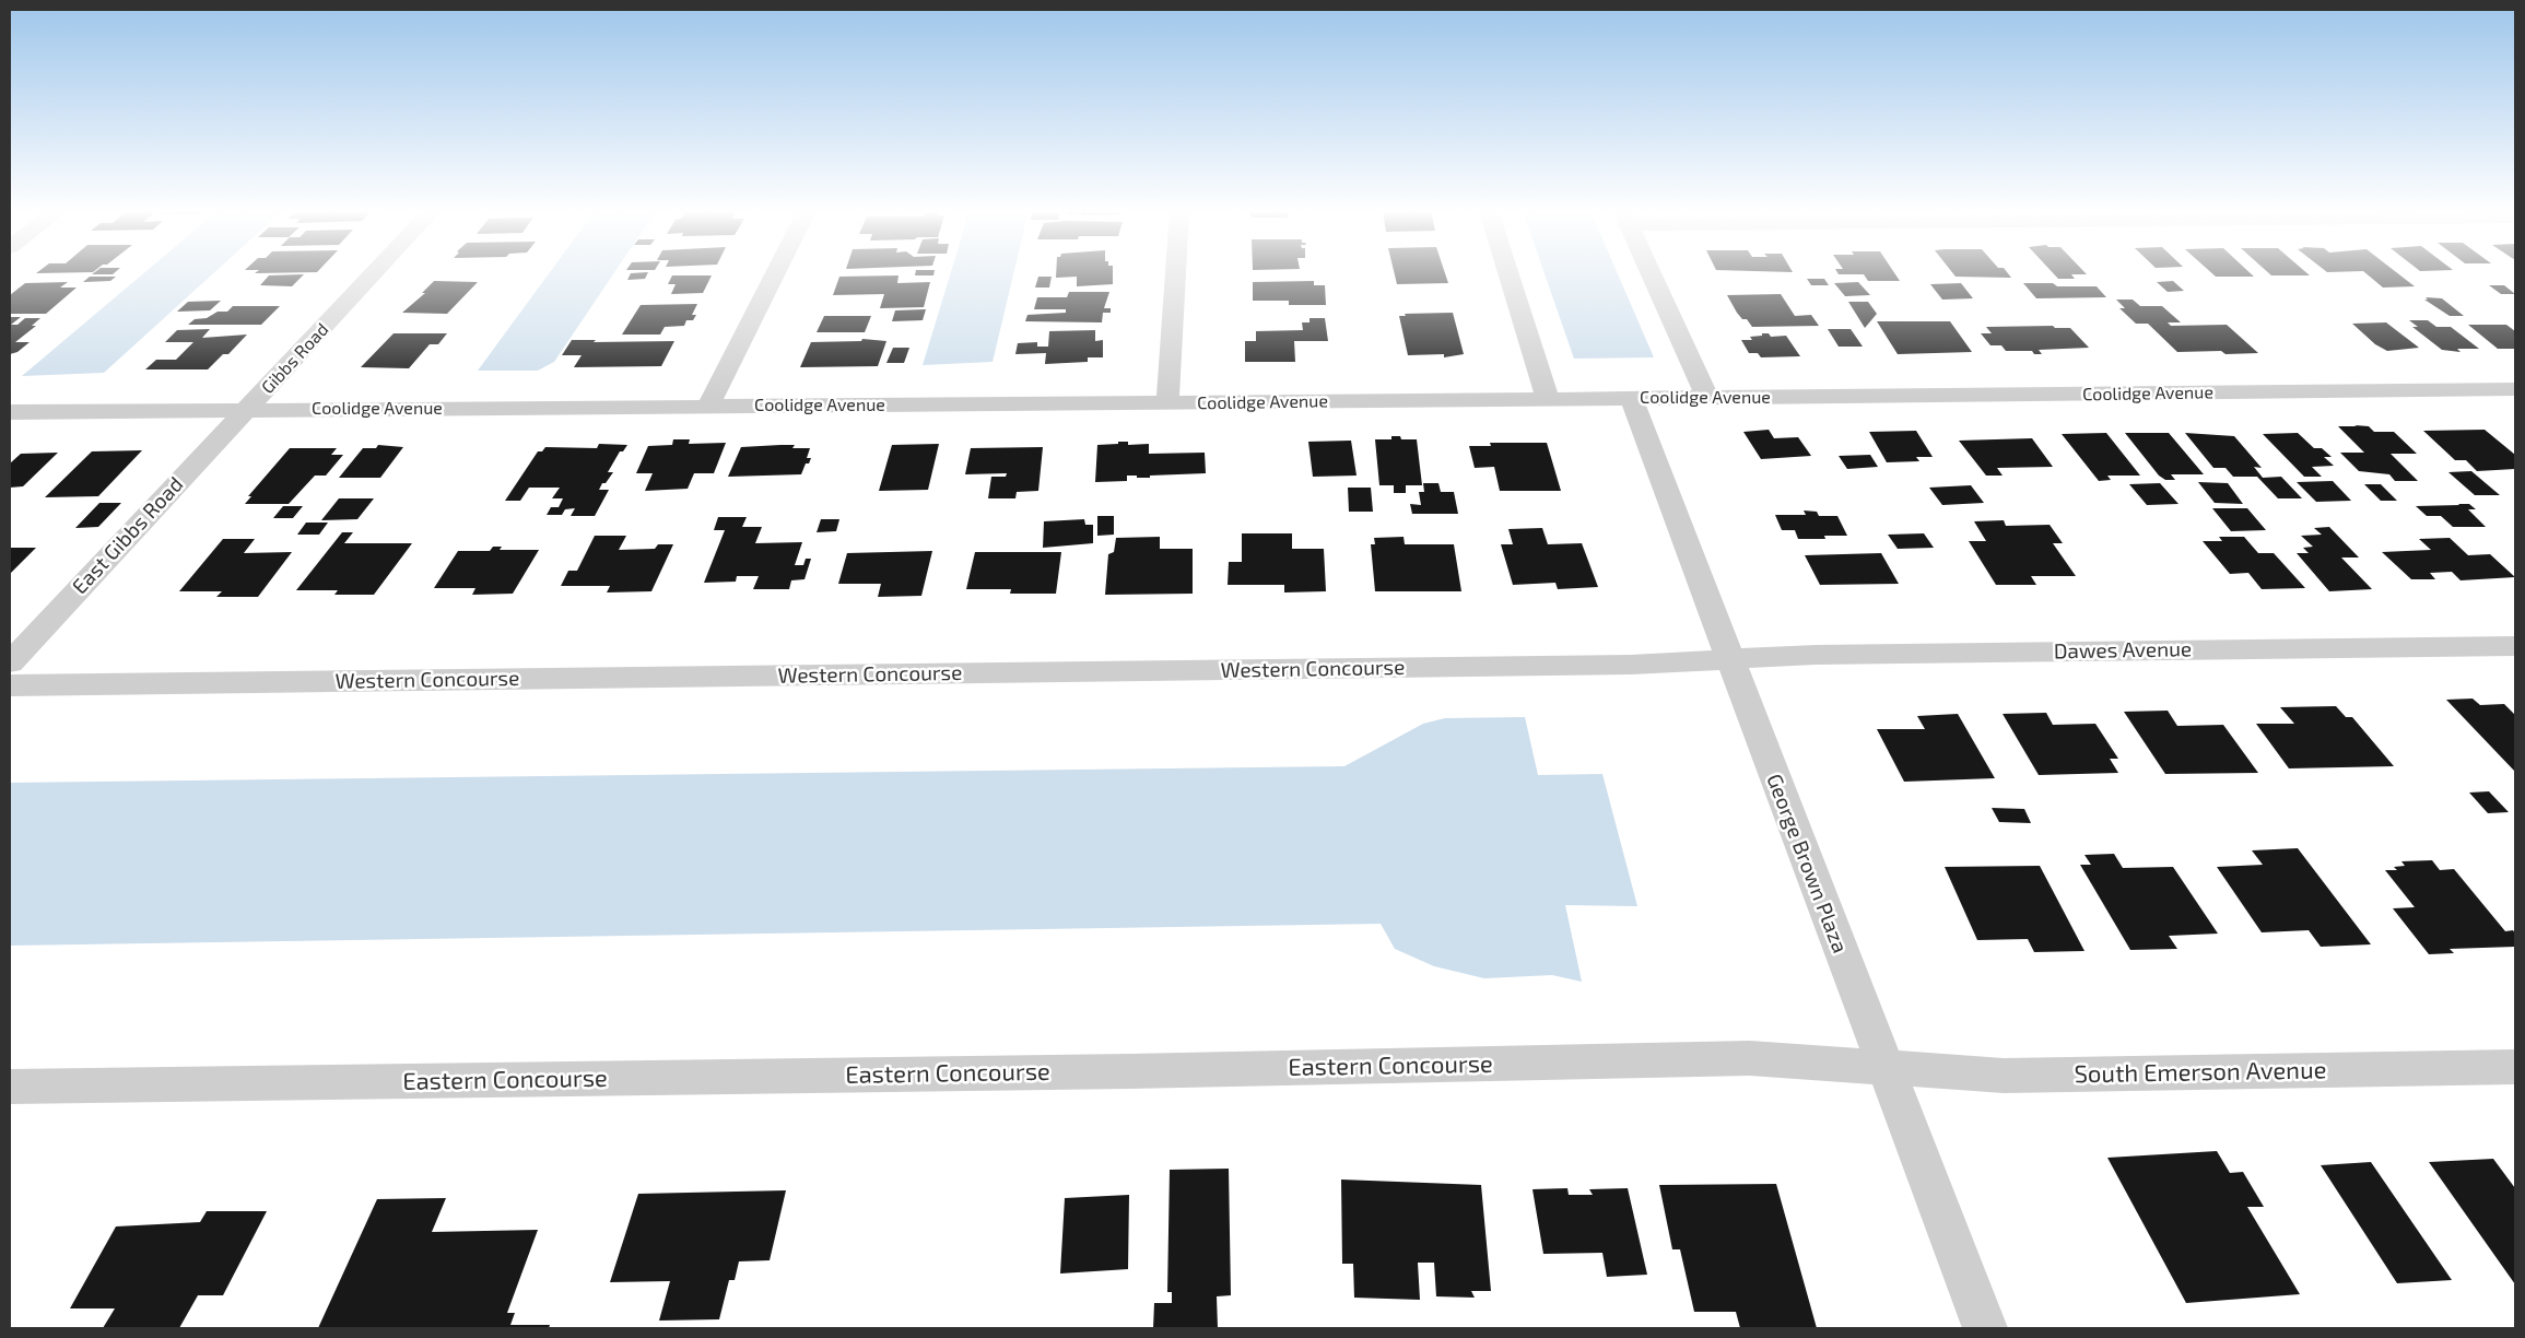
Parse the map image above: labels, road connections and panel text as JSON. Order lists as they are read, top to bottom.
{
  "streets": {
    "street": [
      "Gibbs Road",
      "Coolidge Avenue",
      "East Gibbs Road",
      "Dawes Avenue",
      "Western Concourse",
      "George Brown Plaza",
      "Eastern Concourse",
      "South Emerson Avenue"
    ]
  },
  "crossings": [
    ["Gibbs Road", "Coolidge Avenue"],
    ["Gibbs Road", "East Gibbs Road"],
    ["Coolidge Avenue", "East Gibbs Road"],
    ["Coolidge Avenue", "George Brown Plaza"],
    ["Dawes Avenue", "Western Concourse"],
    ["Dawes Avenue", "George Brown Plaza"],
    ["Western Concourse", "George Brown Plaza"],
    ["George Brown Plaza", "Eastern Concourse"],
    ["George Brown Plaza", "South Emerson Avenue"],
    ["Eastern Concourse", "South Emerson Avenue"]
  ]
}
